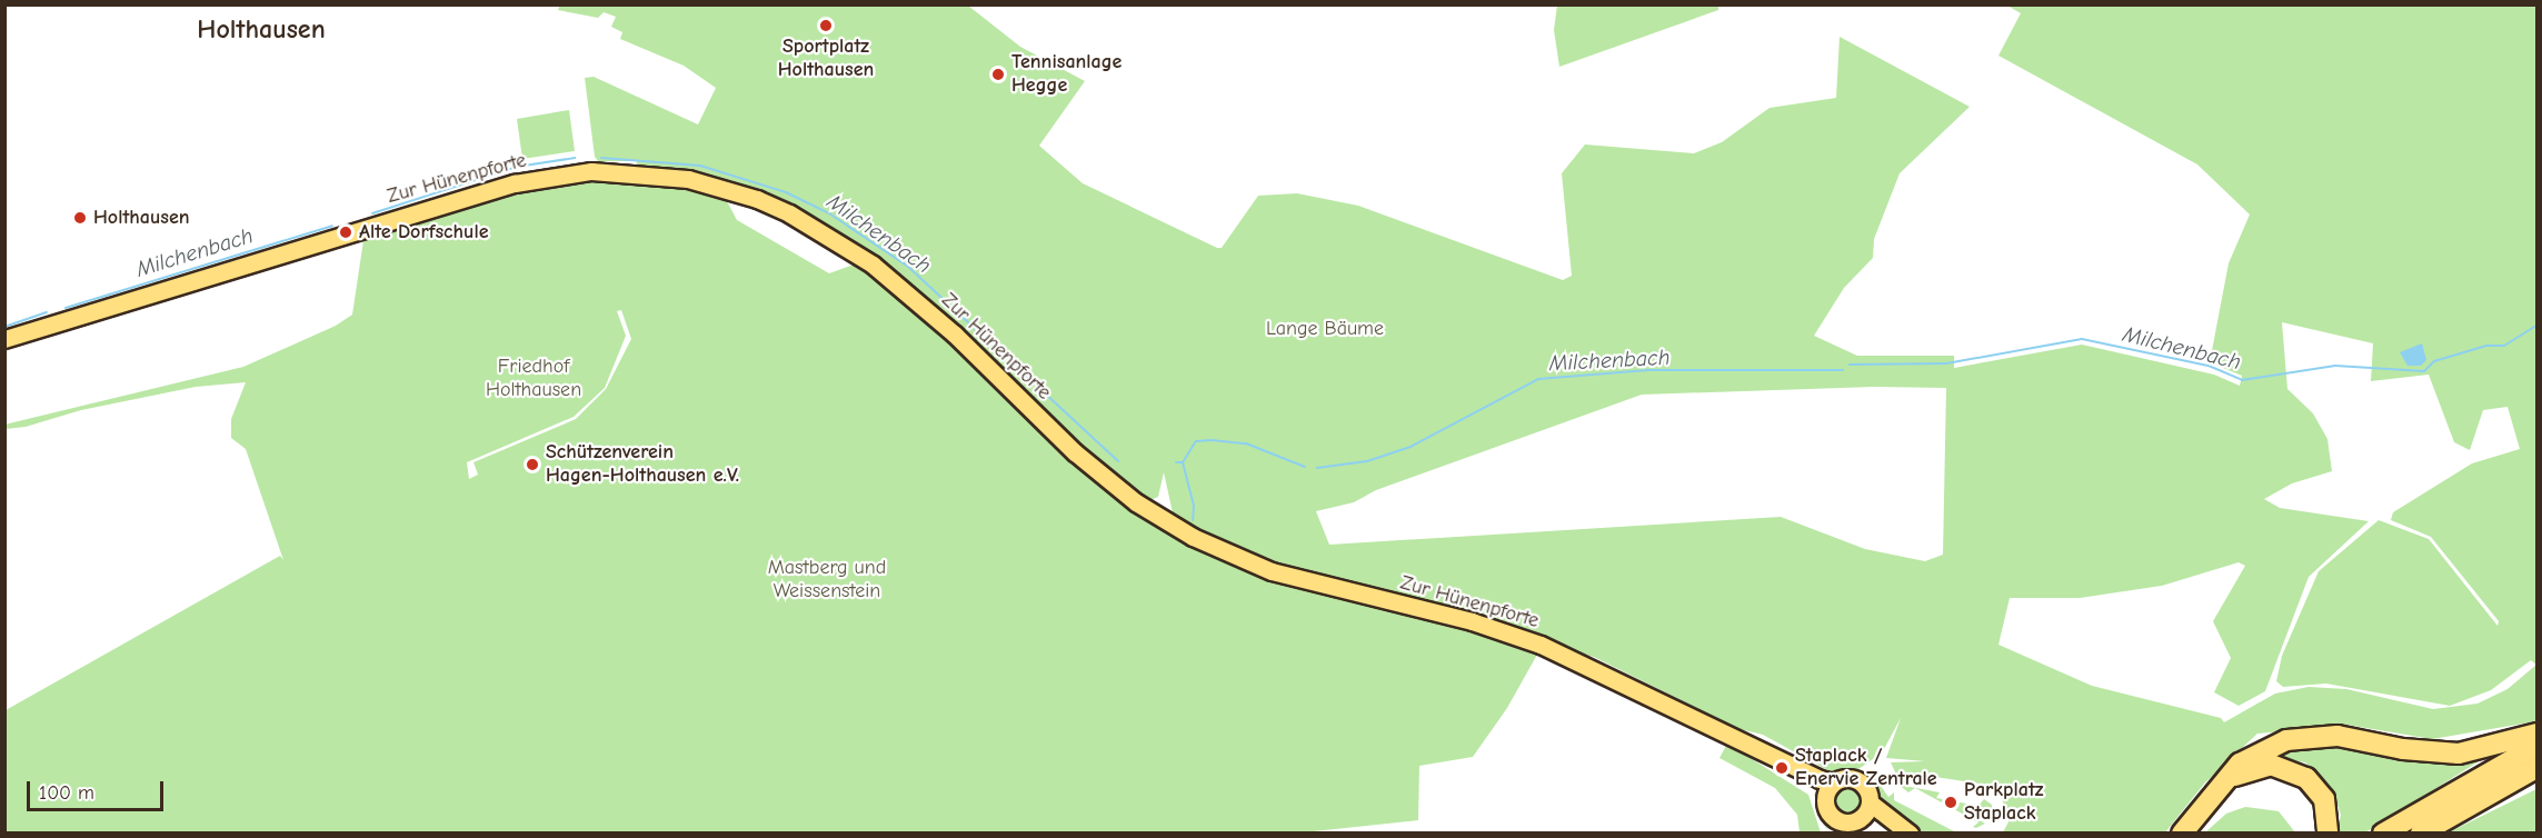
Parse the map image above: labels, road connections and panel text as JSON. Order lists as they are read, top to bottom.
{
  "streets": {
    "main road": ["Zur Hünenpforte"]
  },
  "districts": ["Holthausen"],
  "water": ["Milchenbach"],
  "parks": ["Lange Bäume", "Friedhof Holthausen", "Mastberg und Weissenstein"],
  "places": [
    "Sportplatz Holthausen",
    "Tennisanlage Hegge",
    "Holthausen",
    "Alte Dorfschule",
    "Schützenverein Hagen-Holthausen e.V.",
    "Staplack / Enervie Zentrale",
    "Parkplatz Staplack"
  ],
  "scale_bar": "100 m"
}
